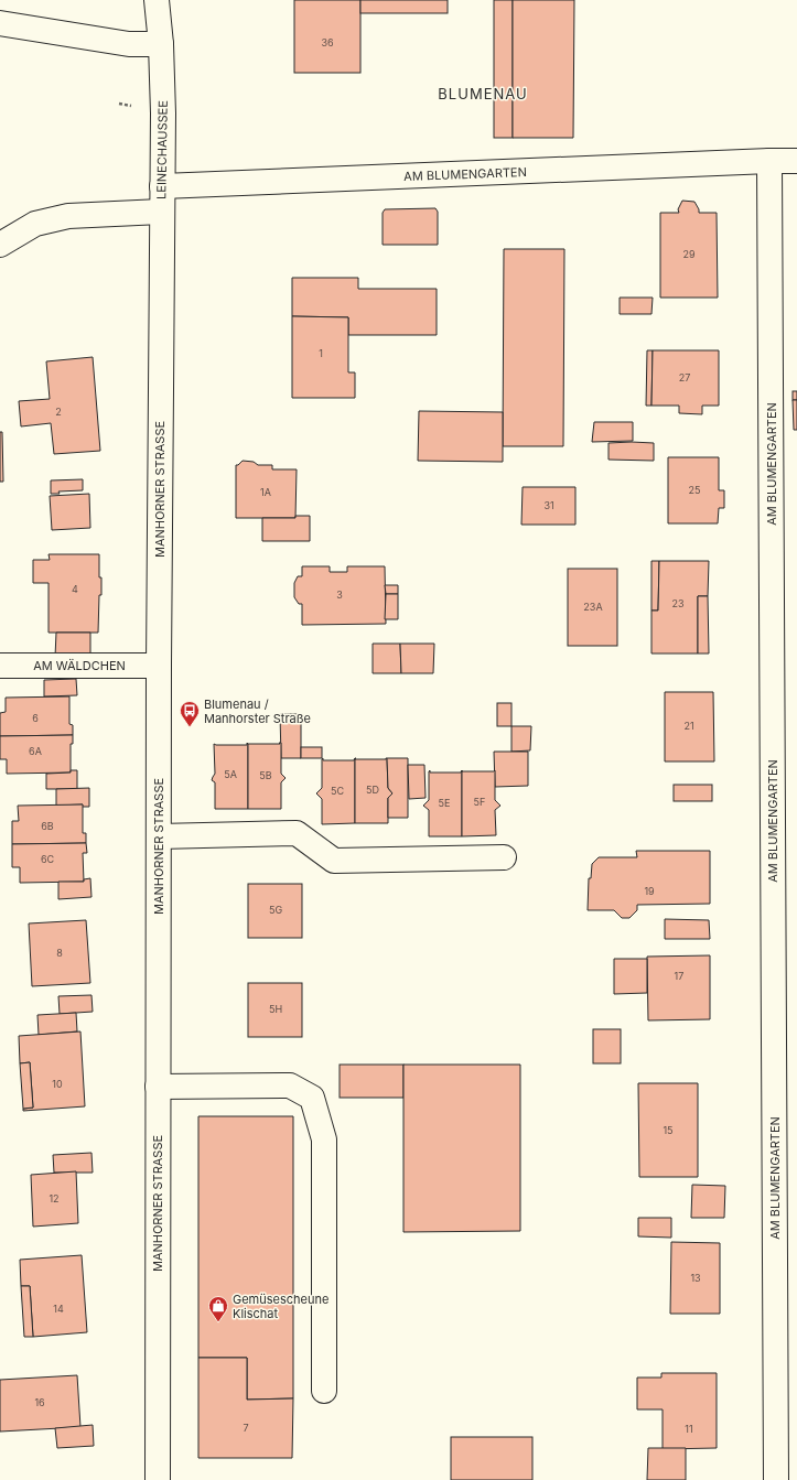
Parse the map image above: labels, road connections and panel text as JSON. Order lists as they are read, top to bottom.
{
  "streets": {
    "street": [
      "LEINECHAUSSEE",
      "AM BLUMENGARTEN",
      "MANHORNER STRASSE",
      "AM WÄLDCHEN"
    ]
  },
  "crossings": [
    ["LEINECHAUSSEE", "AM BLUMENGARTEN"],
    ["LEINECHAUSSEE", "MANHORNER STRASSE"],
    ["MANHORNER STRASSE", "AM WÄLDCHEN"]
  ],
  "districts": ["BLUMENAU"],
  "places": {
    "bus stop": ["Blumenau / Manhorster Straße"],
    "shop": ["Gemüsescheune Klischat"]
  },
  "house_numbers": [
    "36",
    "29",
    "1",
    "27",
    "2",
    "25",
    "1A",
    "31",
    "4",
    "3",
    "23",
    "23A",
    "6",
    "21",
    "6A",
    "5A",
    "5B",
    "5D",
    "5C",
    "5F",
    "5E",
    "6B",
    "6C",
    "19",
    "5G",
    "8",
    "17",
    "5H",
    "10",
    "15",
    "12",
    "13",
    "14",
    "16",
    "7",
    "11"
  ]
}
